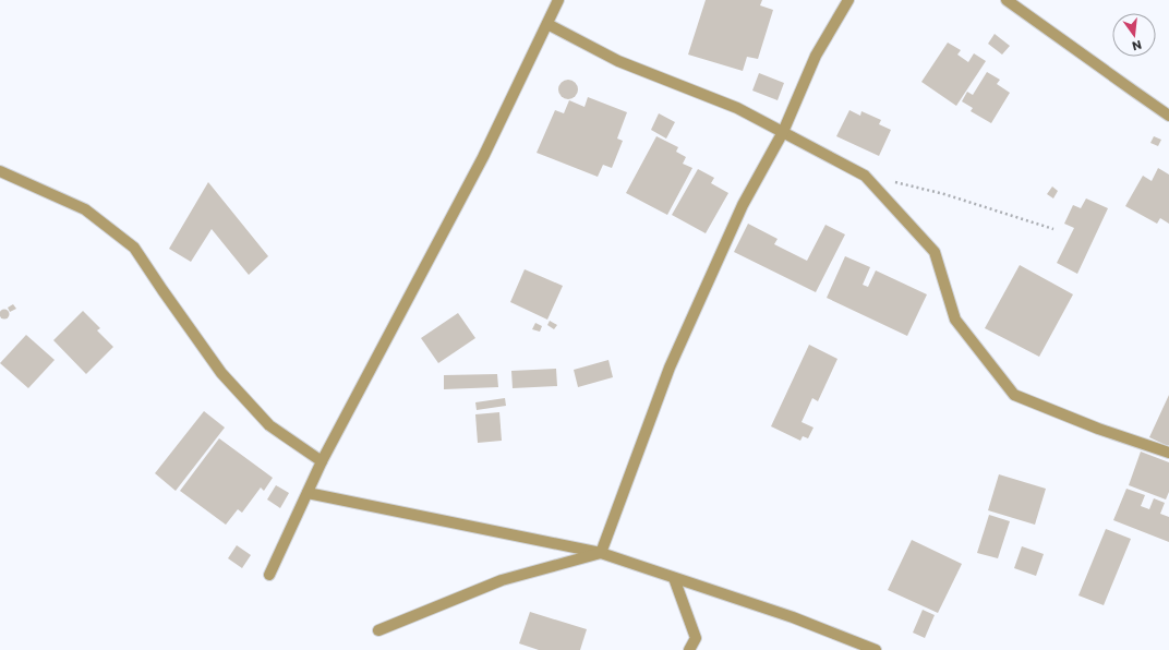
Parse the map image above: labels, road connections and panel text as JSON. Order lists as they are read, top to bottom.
{
  "north": "bottom"
}
